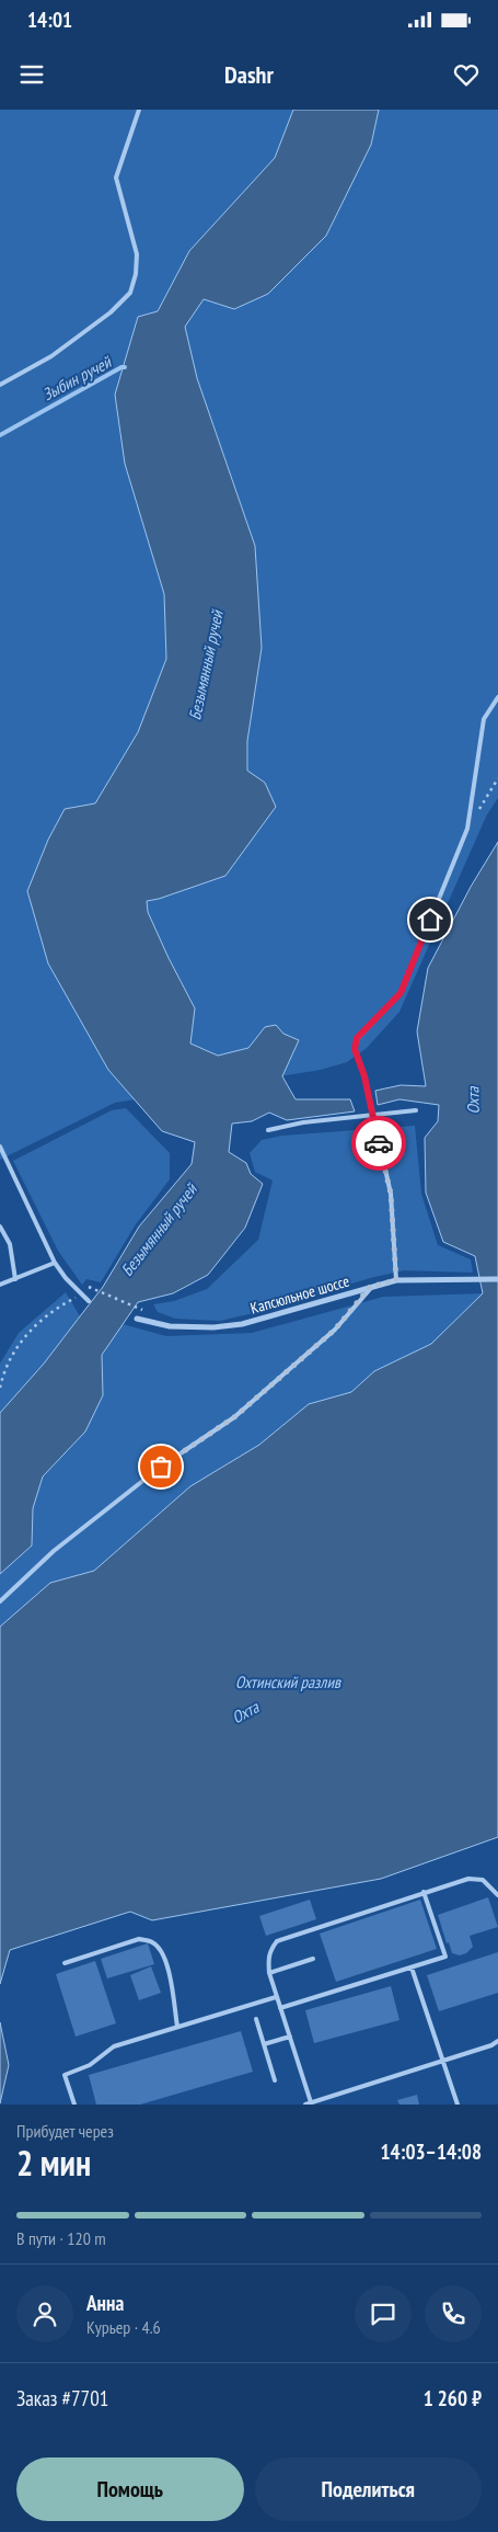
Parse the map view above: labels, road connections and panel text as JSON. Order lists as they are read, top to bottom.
{
  "streets": {
    "street": ["Капсюльное шоссе"]
  },
  "water": [
    "Зыбин ручей",
    "Безымянный ручей",
    "Охта",
    "Охтинский разлив"
  ],
  "page": {
    "status": "14:01",
    "header": "Dashr",
    "heading": ["2 мин", "Прибудет через", "14:03–14:08"],
    "panel": [
      "Анна",
      "Курьер · 4.6",
      "Заказ #7701",
      "1 260 ₽"
    ],
    "bar": "В пути · 120 m",
    "buttons": ["Помощь", "Поделиться"]
  }
}
